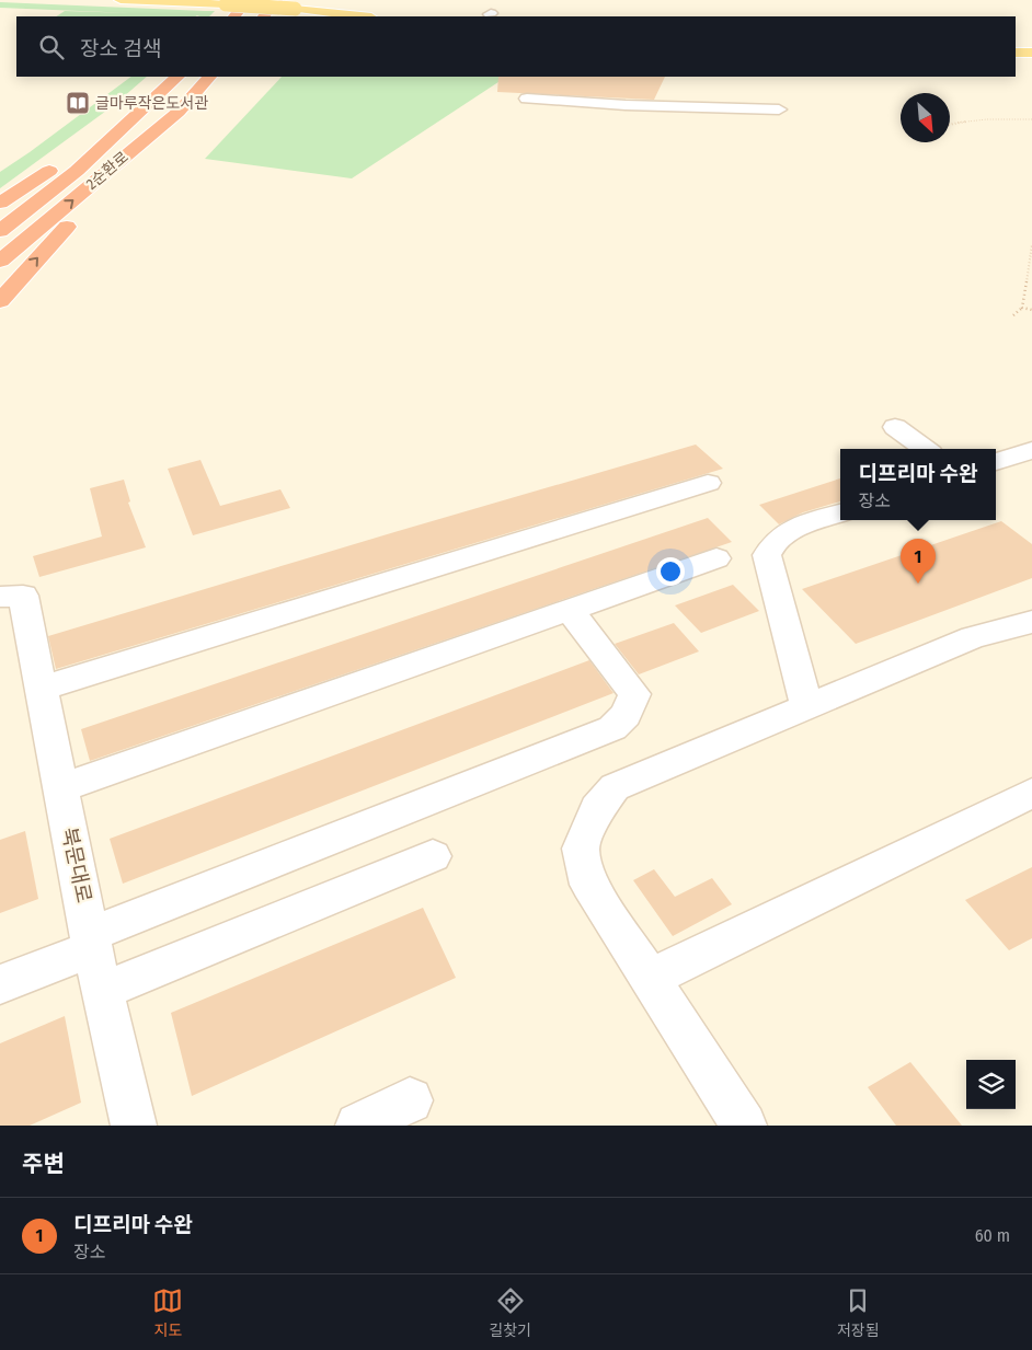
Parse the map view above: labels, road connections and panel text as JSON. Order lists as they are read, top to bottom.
{
  "streets": {
    "highway": ["2순환로"],
    "street": ["북문대로"]
  },
  "places": {
    "library": ["글마루작은도서관"]
  },
  "north": "bottom right",
  "page": {
    "search": "장소 검색",
    "popup": ["디프리마 수완", "장소"],
    "pins": "1",
    "heading": "주변",
    "list": [
      {
        "mark": "1",
        "name": "디프리마 수완",
        "note": "장소",
        "value": "60 m"
      }
    ],
    "nav": ["지도", "길찾기", "저장됨"]
  }
}
